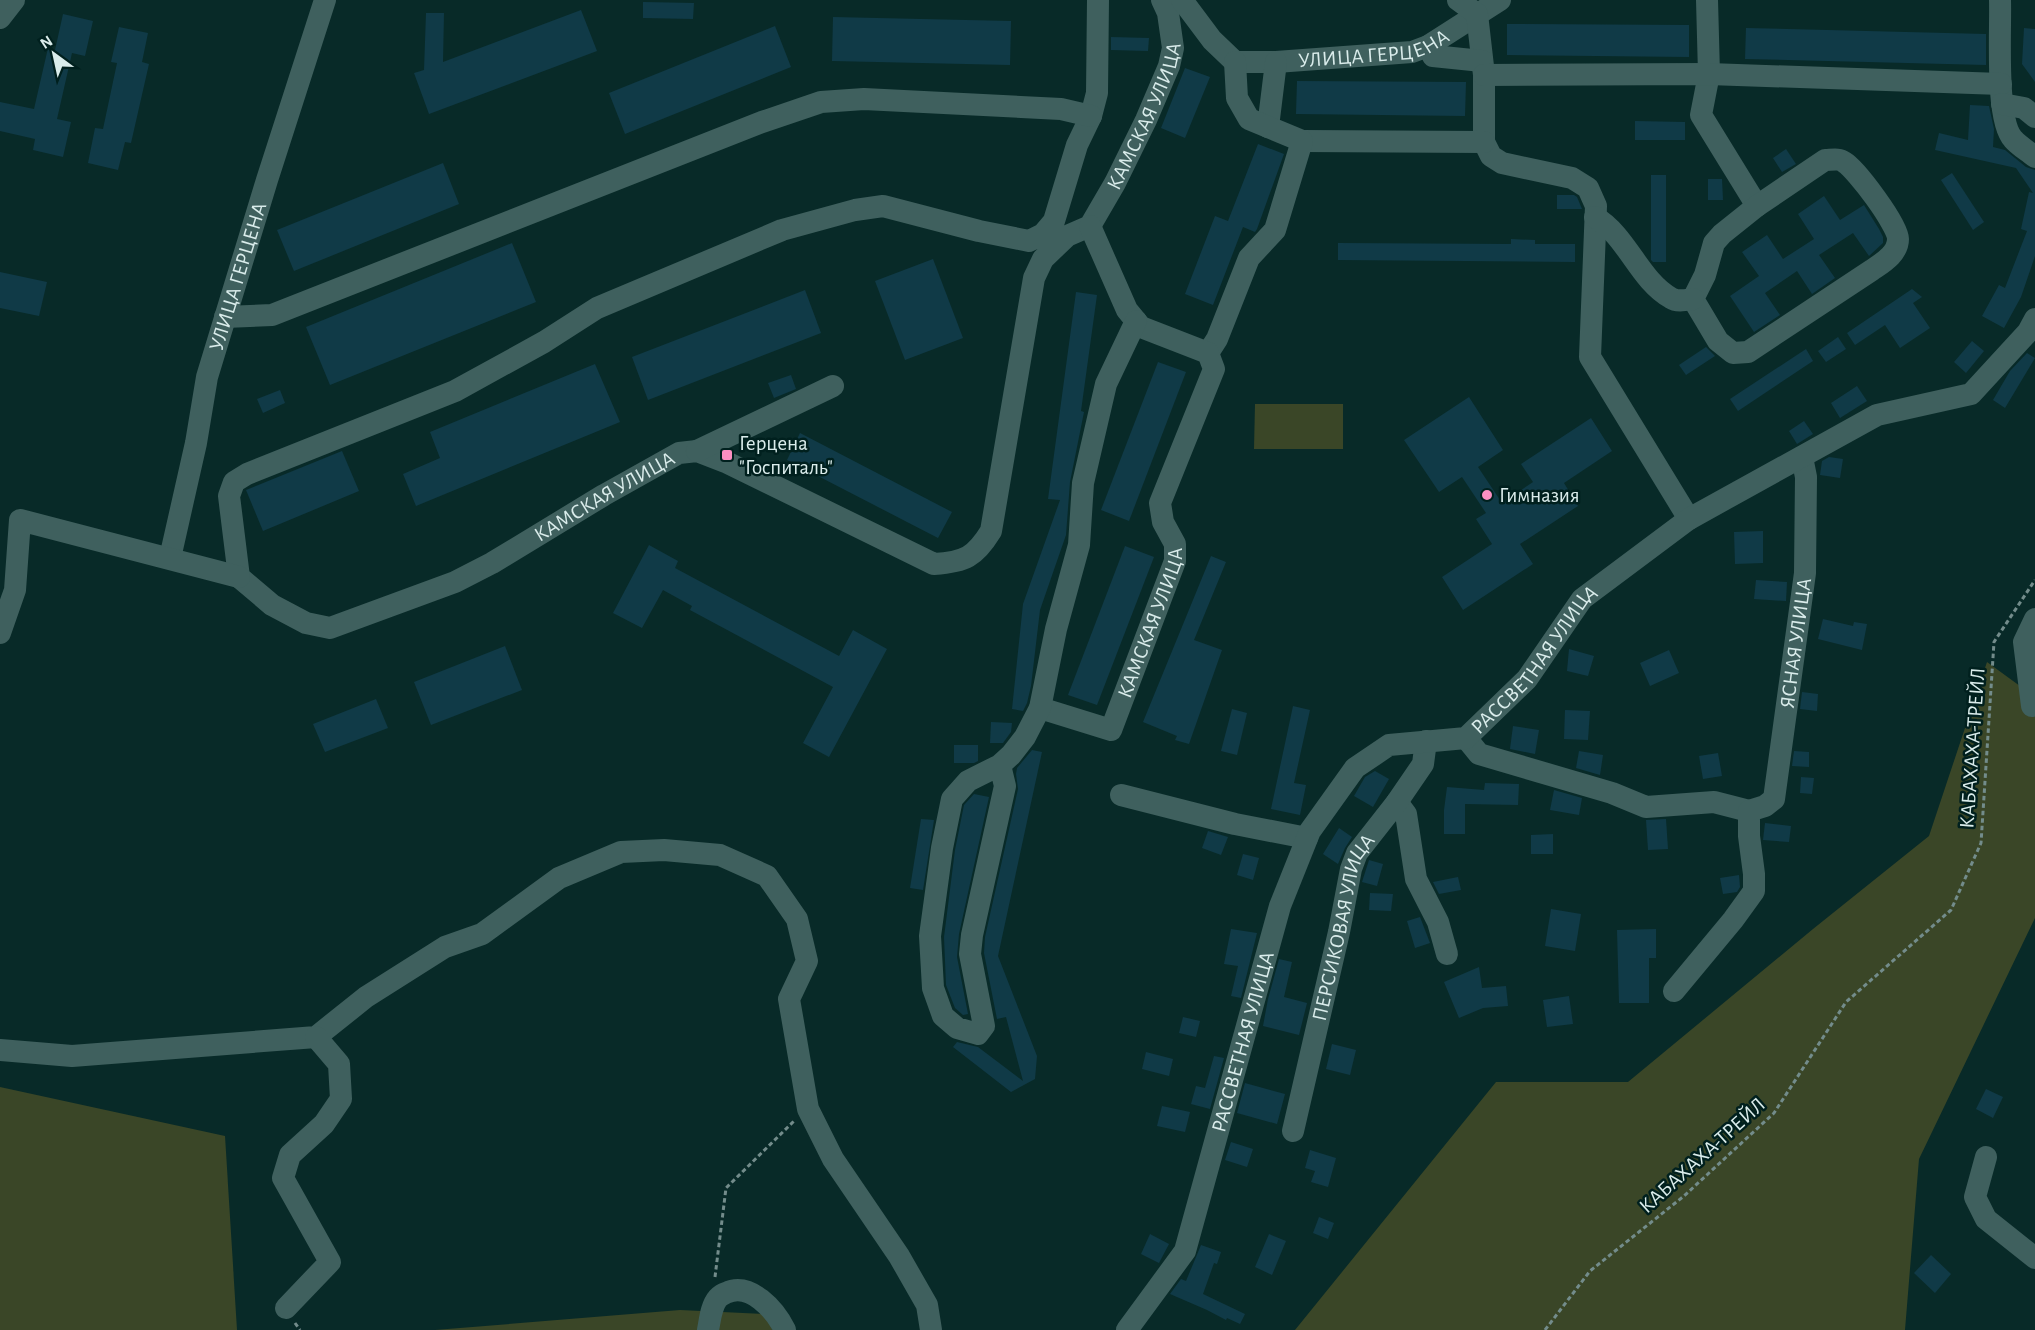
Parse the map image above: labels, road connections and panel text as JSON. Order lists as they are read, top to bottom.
{
  "streets": {
    "street": [
      "УЛИЦА ГЕРЦЕНА",
      "КАМСКАЯ УЛИЦА",
      "ЯСНАЯ УЛИЦА",
      "РАССВЕТНАЯ УЛИЦА",
      "ПЕРСИКОВАЯ УЛИЦА"
    ],
    "path": ["КАБАХАХА-ТРЕЙЛ"]
  },
  "crossings": [
    ["ЯСНАЯ УЛИЦА", "РАССВЕТНАЯ УЛИЦА"],
    ["РАССВЕТНАЯ УЛИЦА", "ПЕРСИКОВАЯ УЛИЦА"]
  ],
  "places": {
    "transit": ["Герцена \"Госпиталь\""],
    "other": ["Гимназия"]
  },
  "north": "top left"
}
